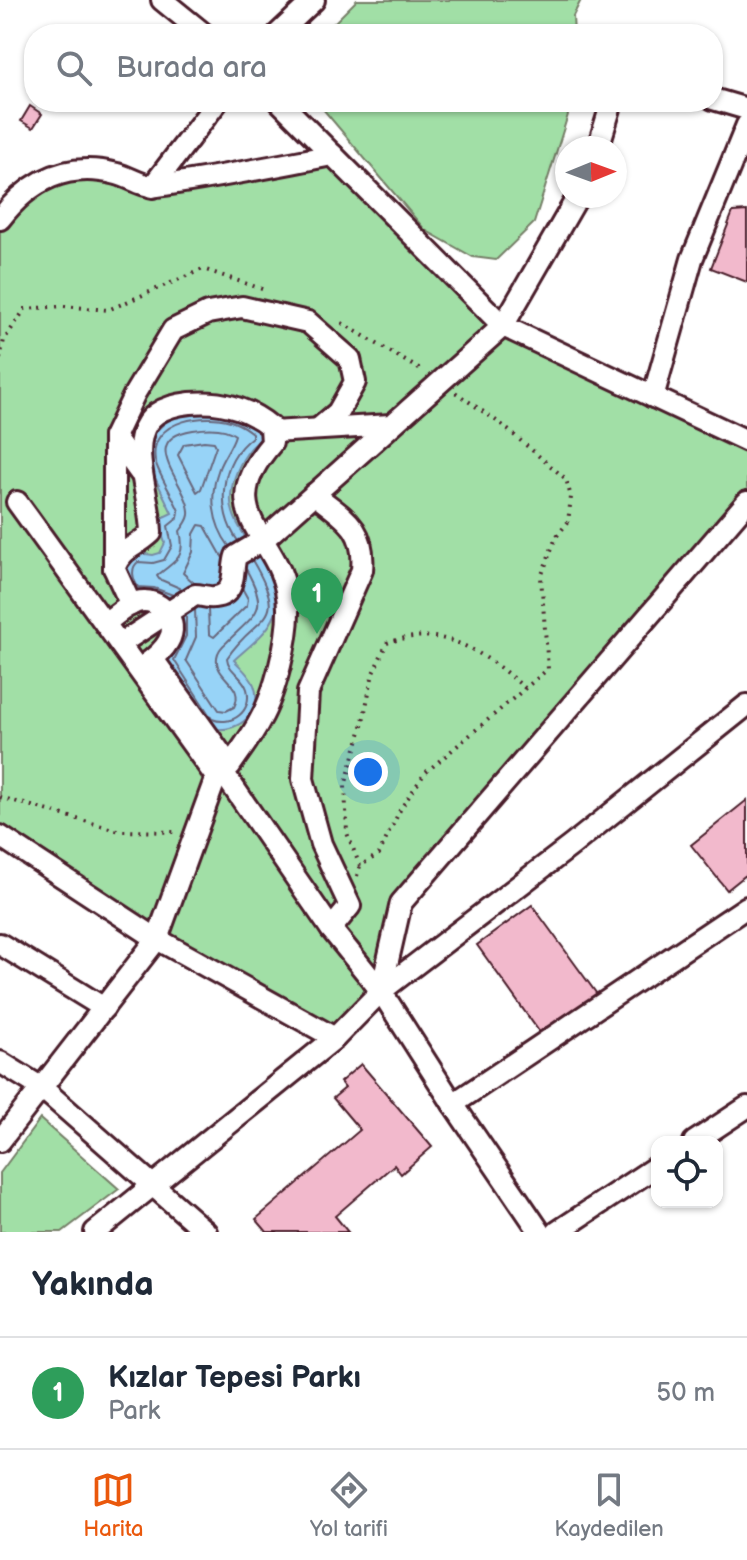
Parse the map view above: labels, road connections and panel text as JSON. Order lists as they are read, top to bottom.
{
  "north": "right",
  "page": {
    "search": "Burada ara",
    "pins": "1",
    "heading": "Yakında",
    "list": [
      {
        "mark": "1",
        "name": "Kızlar Tepesi Parkı",
        "note": "Park",
        "value": "50 m"
      }
    ],
    "nav": ["Harita", "Yol tarifi", "Kaydedilen"]
  }
}
